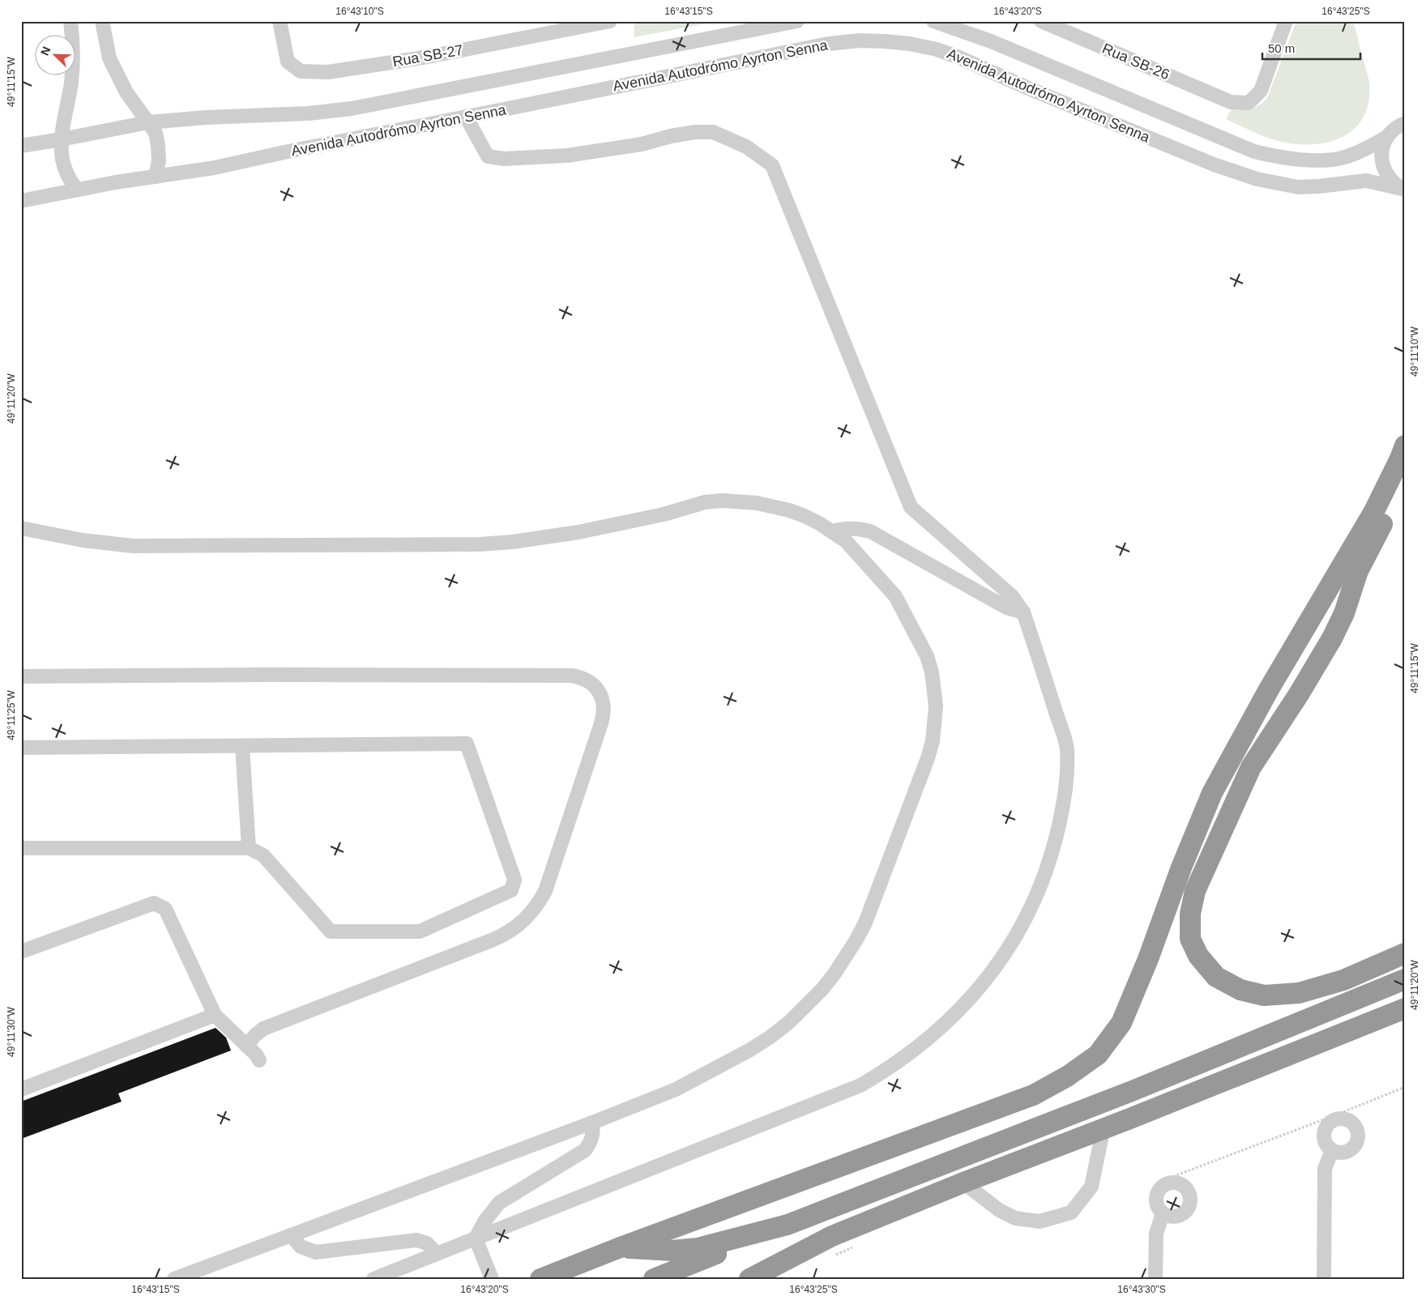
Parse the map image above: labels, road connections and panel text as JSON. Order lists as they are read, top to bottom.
{
  "streets": {
    "street": ["Rua SB-27", "Rua SB-26", "Avenida Autodrómo Ayrton Senna"]
  },
  "scale_bar": "50 m",
  "north": "top left",
  "coordinates": [
    "16°43'10\"S",
    "16°43'15\"S",
    "16°43'20\"S",
    "16°43'25\"S",
    "49°11'15\"W",
    "49°11'10\"W",
    "49°11'20\"W",
    "49°11'25\"W",
    "49°11'30\"W",
    "16°43'30\"S"
  ]
}
